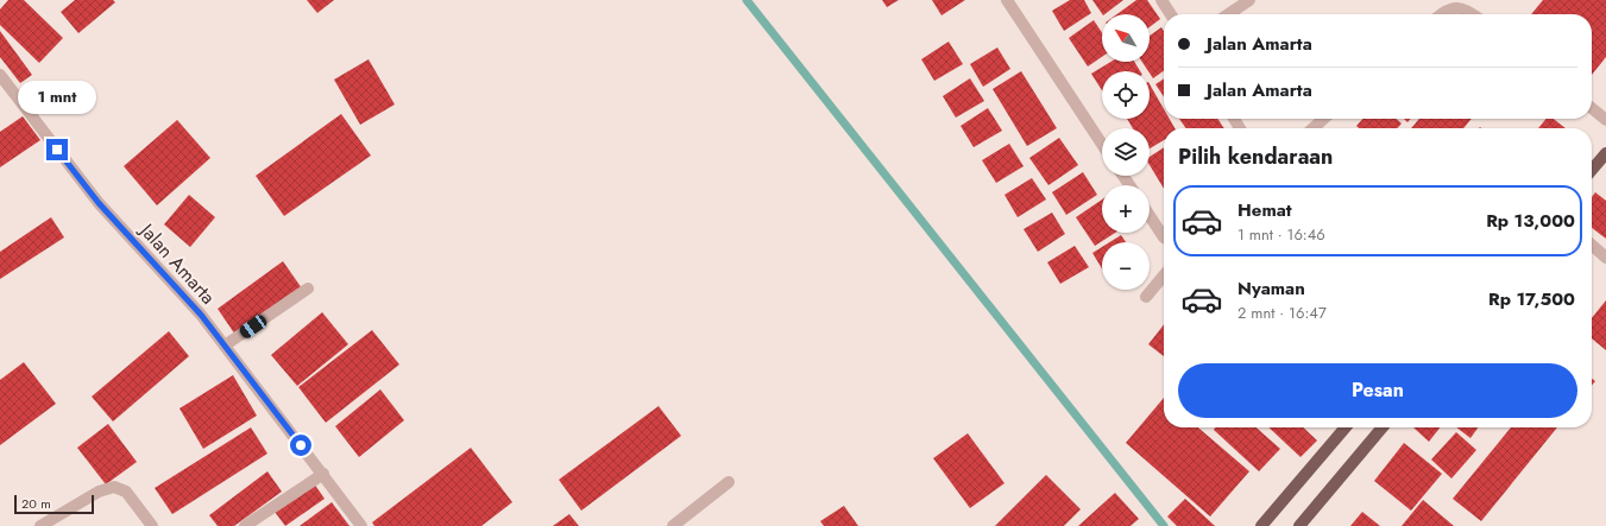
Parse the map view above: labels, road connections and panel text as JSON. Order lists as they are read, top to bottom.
{
  "streets": {
    "street": ["Jalan Amarta"]
  },
  "scale_bar": "20 m",
  "north": "top left",
  "page": {
    "map_buttons": ["+", "−"],
    "banner": ["Jalan Amarta", "Jalan Amarta"],
    "bubble": "1 mnt",
    "heading": "Pilih kendaraan",
    "list": [
      {
        "name": "Hemat",
        "note": "1 mnt · 16:46",
        "value": "Rp 13,000"
      },
      {
        "name": "Nyaman",
        "note": "2 mnt · 16:47",
        "value": "Rp 17,500"
      }
    ],
    "buttons": "Pesan",
    "scale": "20 m"
  }
}
